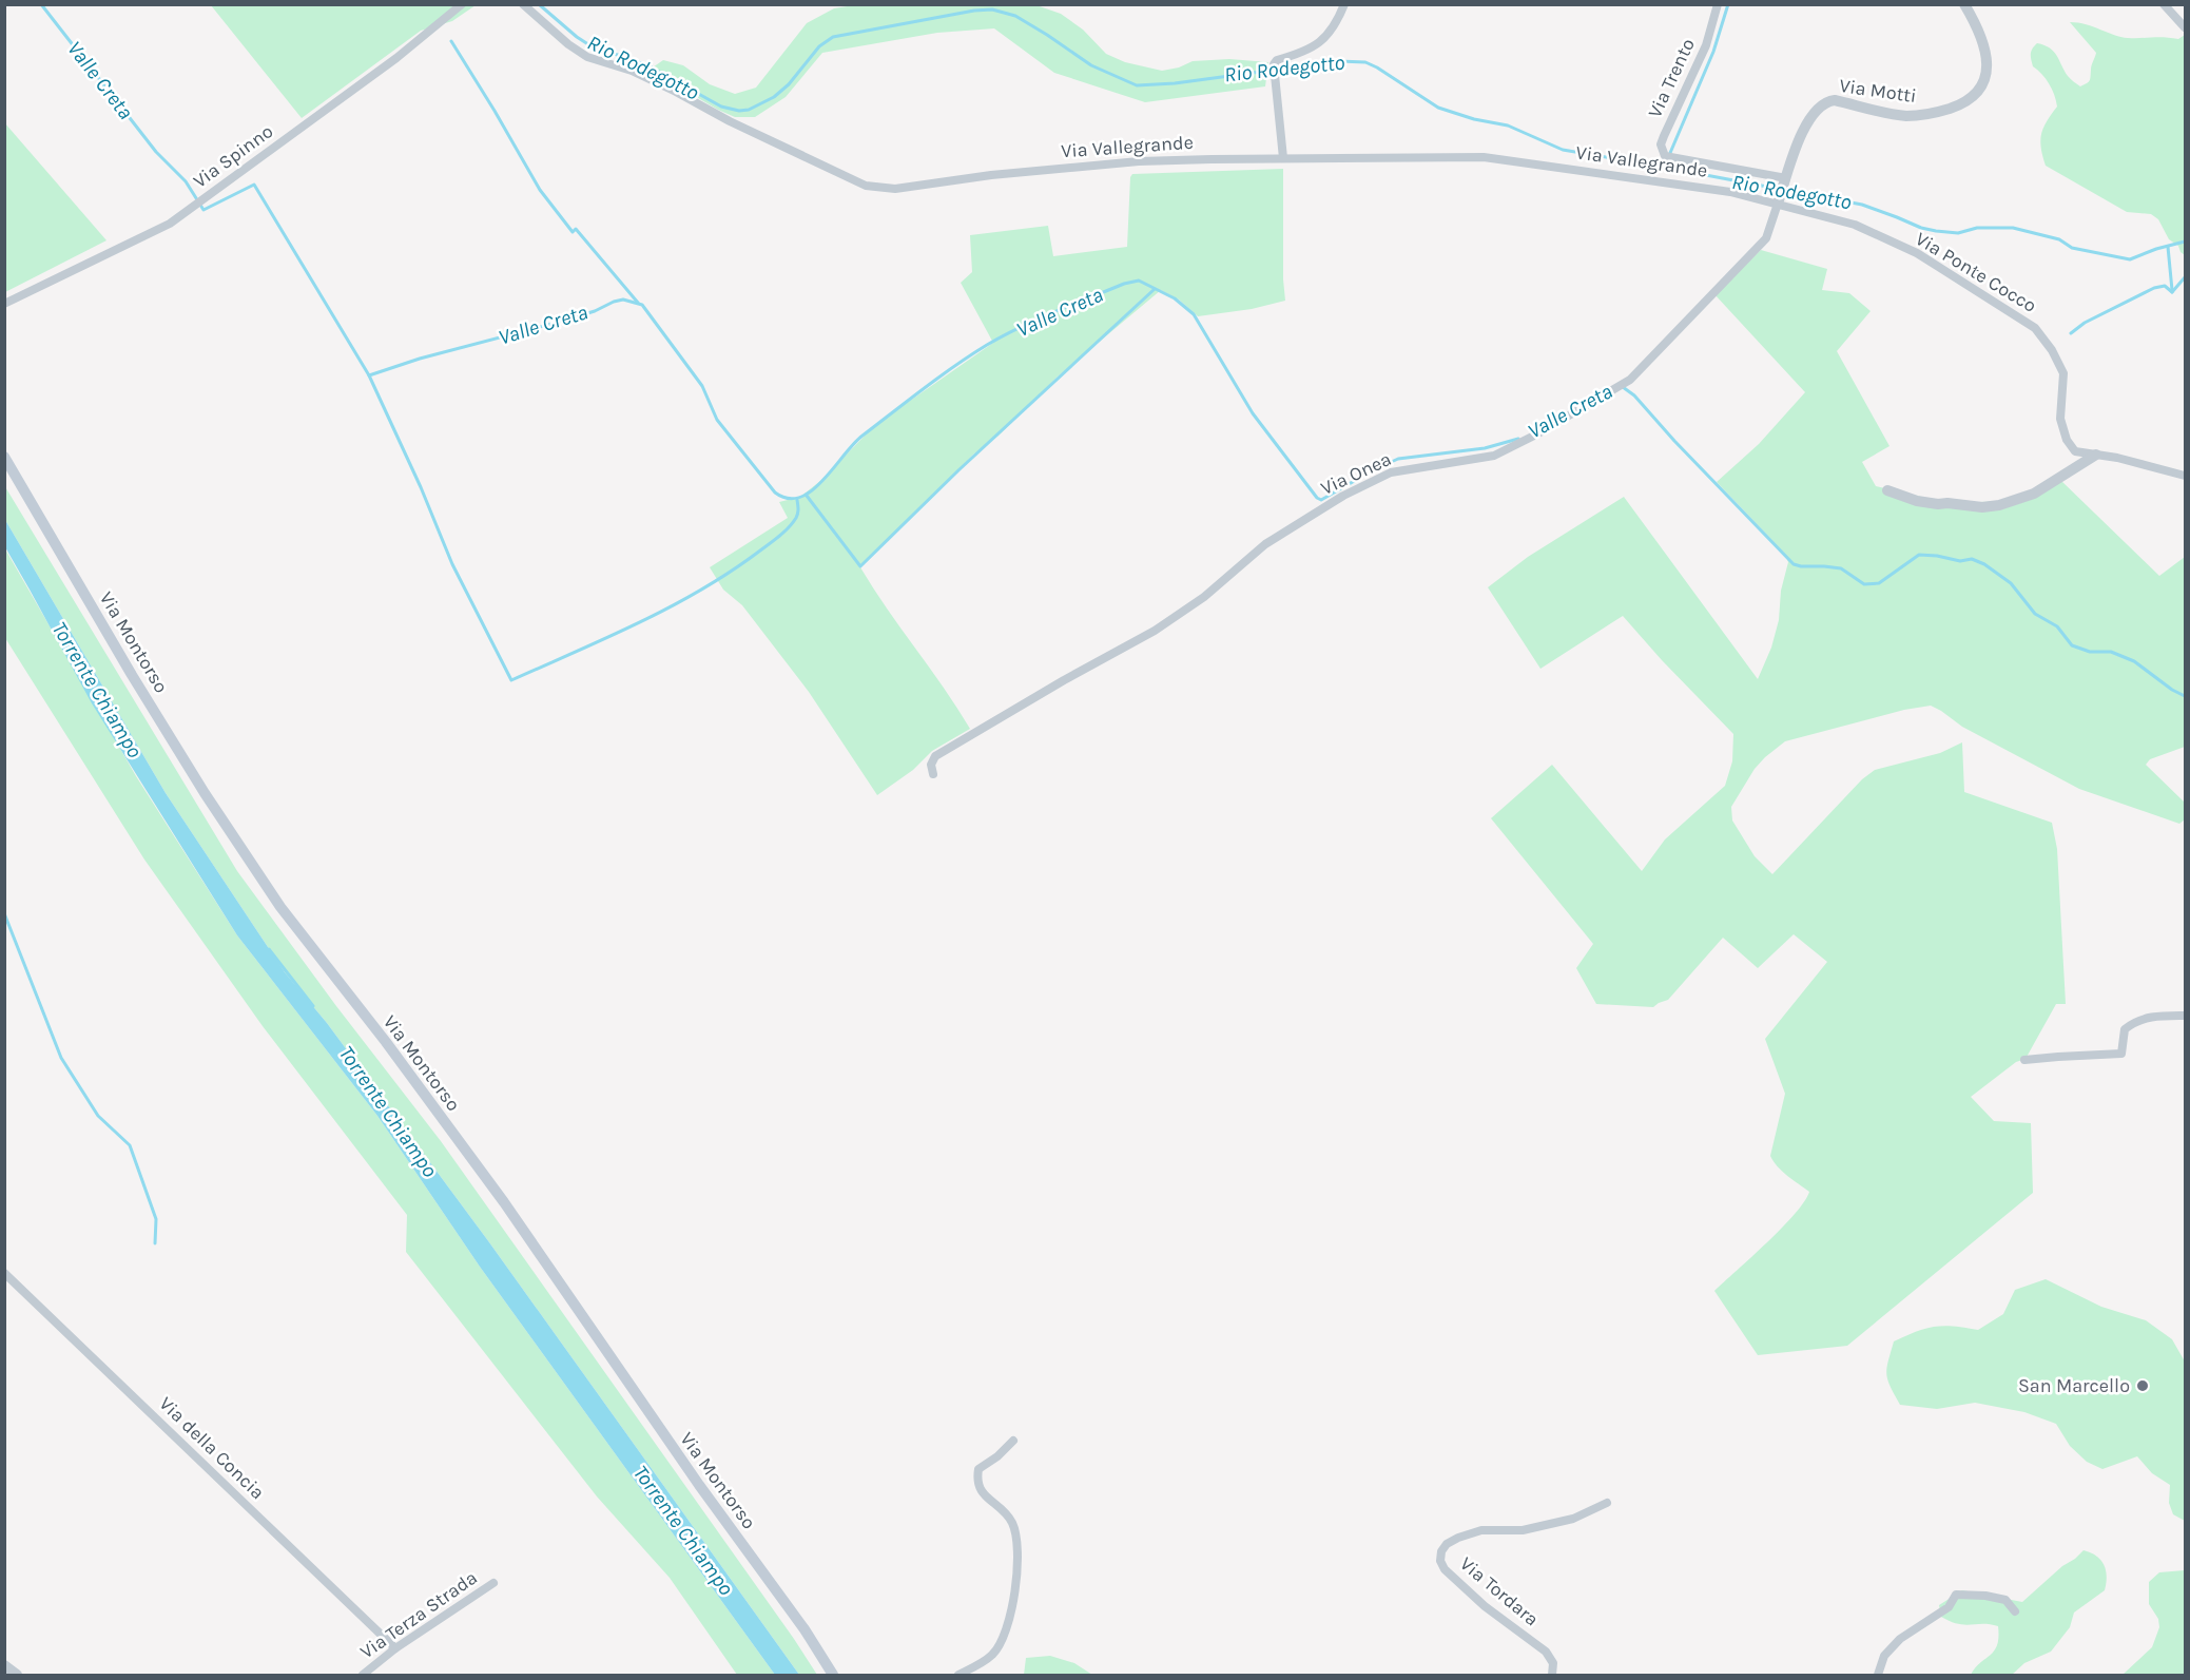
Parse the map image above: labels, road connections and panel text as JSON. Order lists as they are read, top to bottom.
{
  "streets": {
    "main road": ["Via Montorso"],
    "street": [
      "Via Trento",
      "Via Motti",
      "Via Vallegrande",
      "Via Spinno",
      "Via Ponte Cocco",
      "Via Onea",
      "Via della Concia",
      "Via Tordara",
      "Via Terza Strada"
    ]
  },
  "crossings": [
    ["Via Trento", "Via Motti"],
    ["Via Motti", "Via Vallegrande"],
    ["Via Motti", "Via Ponte Cocco"],
    ["Via Motti", "Via Onea"],
    ["Via Vallegrande", "Via Ponte Cocco"],
    ["Via Vallegrande", "Via Onea"],
    ["Via Ponte Cocco", "Via Onea"],
    ["Via della Concia", "Via Terza Strada"]
  ],
  "water": ["Rio Rodegotto", "Valle Creta", "Torrente Chiampo"],
  "places": ["San Marcello"]
}
